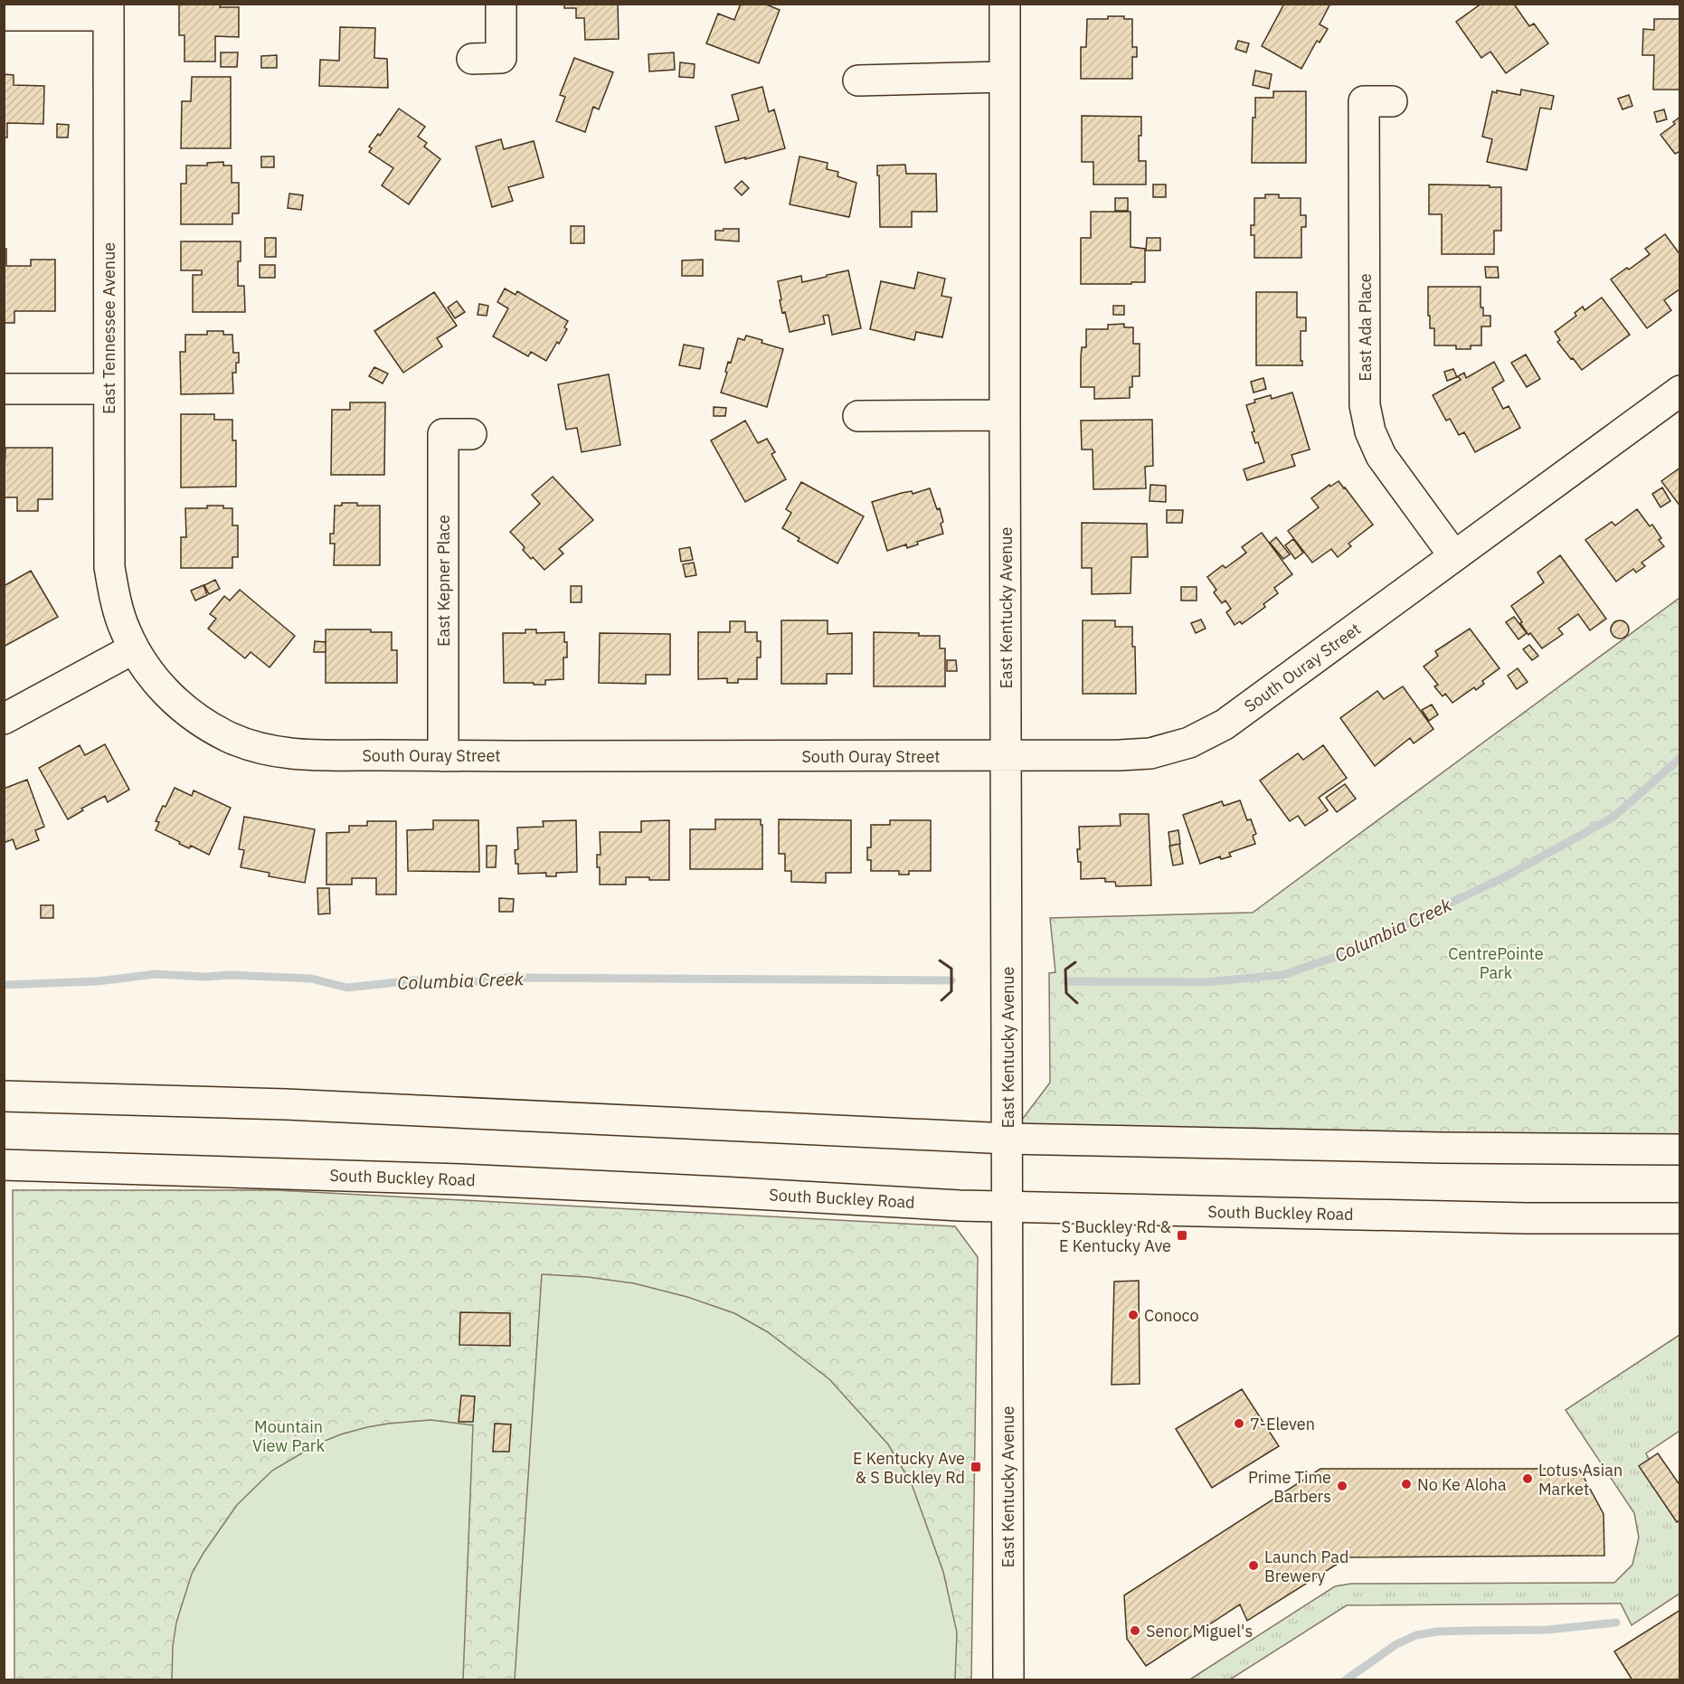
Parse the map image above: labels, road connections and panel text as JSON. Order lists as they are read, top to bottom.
{
  "streets": {
    "street": [
      "East Ada Place",
      "East Tennessee Avenue",
      "East Kepner Place",
      "East Kentucky Avenue",
      "South Ouray Street",
      "South Buckley Road"
    ]
  },
  "crossings": [
    ["East Ada Place", "South Ouray Street"],
    ["East Tennessee Avenue", "South Ouray Street"],
    ["East Kepner Place", "South Ouray Street"],
    ["East Kentucky Avenue", "South Ouray Street"],
    ["East Kentucky Avenue", "South Buckley Road"]
  ],
  "water": ["Columbia Creek"],
  "parks": ["CentrePointe Park", "Mountain View Park"],
  "places": {
    "transit": ["S Buckley Rd & E Kentucky Ave", "E Kentucky Ave & S Buckley Rd"],
    "other": [
      "Conoco",
      "7-Eleven",
      "Lotus Asian Market",
      "No Ke Aloha",
      "Prime Time Barbers",
      "Launch Pad Brewery",
      "Senor Miguel's"
    ]
  }
}
